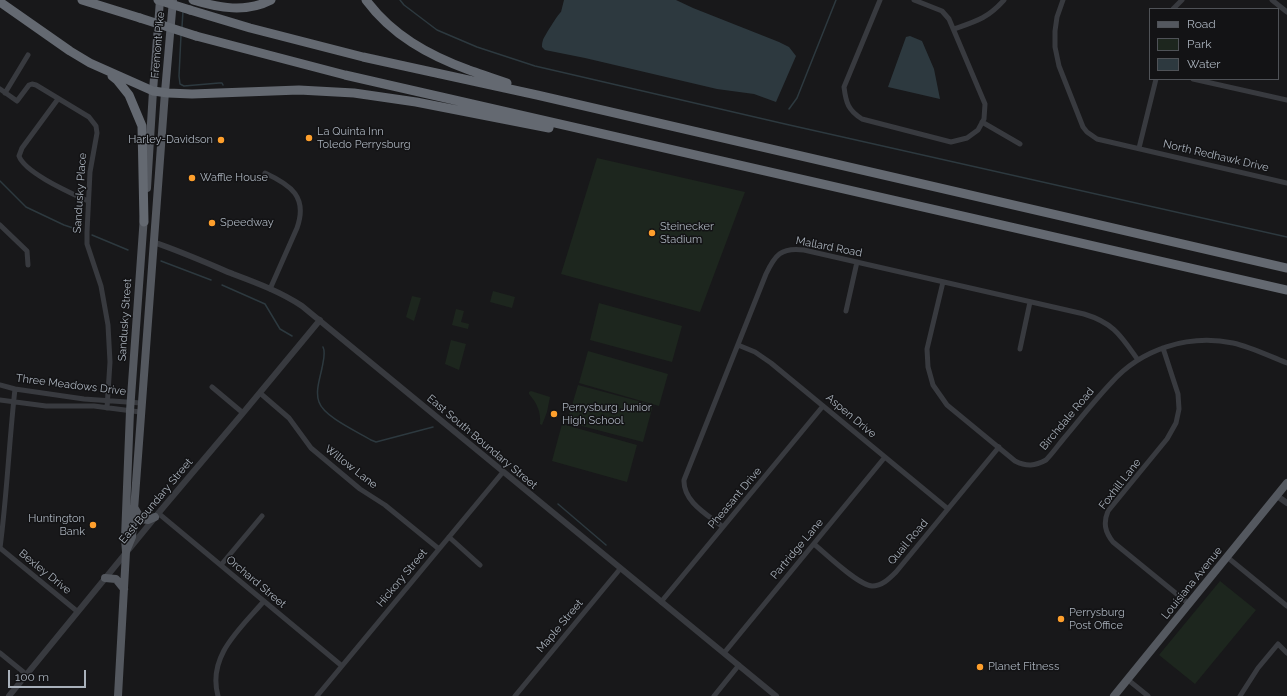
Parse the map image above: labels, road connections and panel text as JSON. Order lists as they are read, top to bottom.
{
  "streets": {
    "highway": ["Fremont Pike"],
    "main road": ["Sandusky Street", "Louisiana Avenue"],
    "street": [
      "North Redhawk Drive",
      "Sandusky Place",
      "Mallard Road",
      "Three Meadows Drive",
      "Aspen Drive",
      "Birchdale Road",
      "East South Boundary Street",
      "Willow Lane",
      "Foxhill Lane",
      "Pheasant Drive",
      "East Boundary Street",
      "Quail Road",
      "Partridge Lane",
      "Bexley Drive",
      "Hickory Street",
      "Orchard Street",
      "Maple Street"
    ]
  },
  "crossings": [
    ["Fremont Pike", "Sandusky Street"],
    ["Sandusky Place", "Three Meadows Drive"],
    ["Mallard Road", "Aspen Drive"],
    ["Mallard Road", "Birchdale Road"],
    ["Mallard Road", "Pheasant Drive"],
    ["Sandusky Street", "Three Meadows Drive"],
    ["Sandusky Street", "East South Boundary Street"],
    ["Sandusky Street", "East Boundary Street"],
    ["Aspen Drive", "Pheasant Drive"],
    ["Aspen Drive", "Quail Road"],
    ["Aspen Drive", "Partridge Lane"],
    ["Birchdale Road", "Foxhill Lane"],
    ["Birchdale Road", "Quail Road"],
    ["East South Boundary Street", "Pheasant Drive"],
    ["East South Boundary Street", "East Boundary Street"],
    ["East South Boundary Street", "Partridge Lane"],
    ["East South Boundary Street", "Hickory Street"],
    ["East South Boundary Street", "Maple Street"],
    ["Willow Lane", "East Boundary Street"],
    ["Willow Lane", "Hickory Street"],
    ["Foxhill Lane", "Louisiana Avenue"],
    ["East Boundary Street", "Bexley Drive"],
    ["East Boundary Street", "Orchard Street"],
    ["Quail Road", "Partridge Lane"],
    ["Hickory Street", "Orchard Street"]
  ],
  "places": [
    "La Quinta Inn Toledo Perrysburg",
    "Harley-Davidson",
    "Waffle House",
    "Speedway",
    "Steinecker Stadium",
    "Perrysburg Junior High School",
    "Huntington Bank",
    "Perrysburg Post Office",
    "Planet Fitness"
  ],
  "legend": ["Road", "Park", "Water"],
  "scale_bar": "100 m"
}
